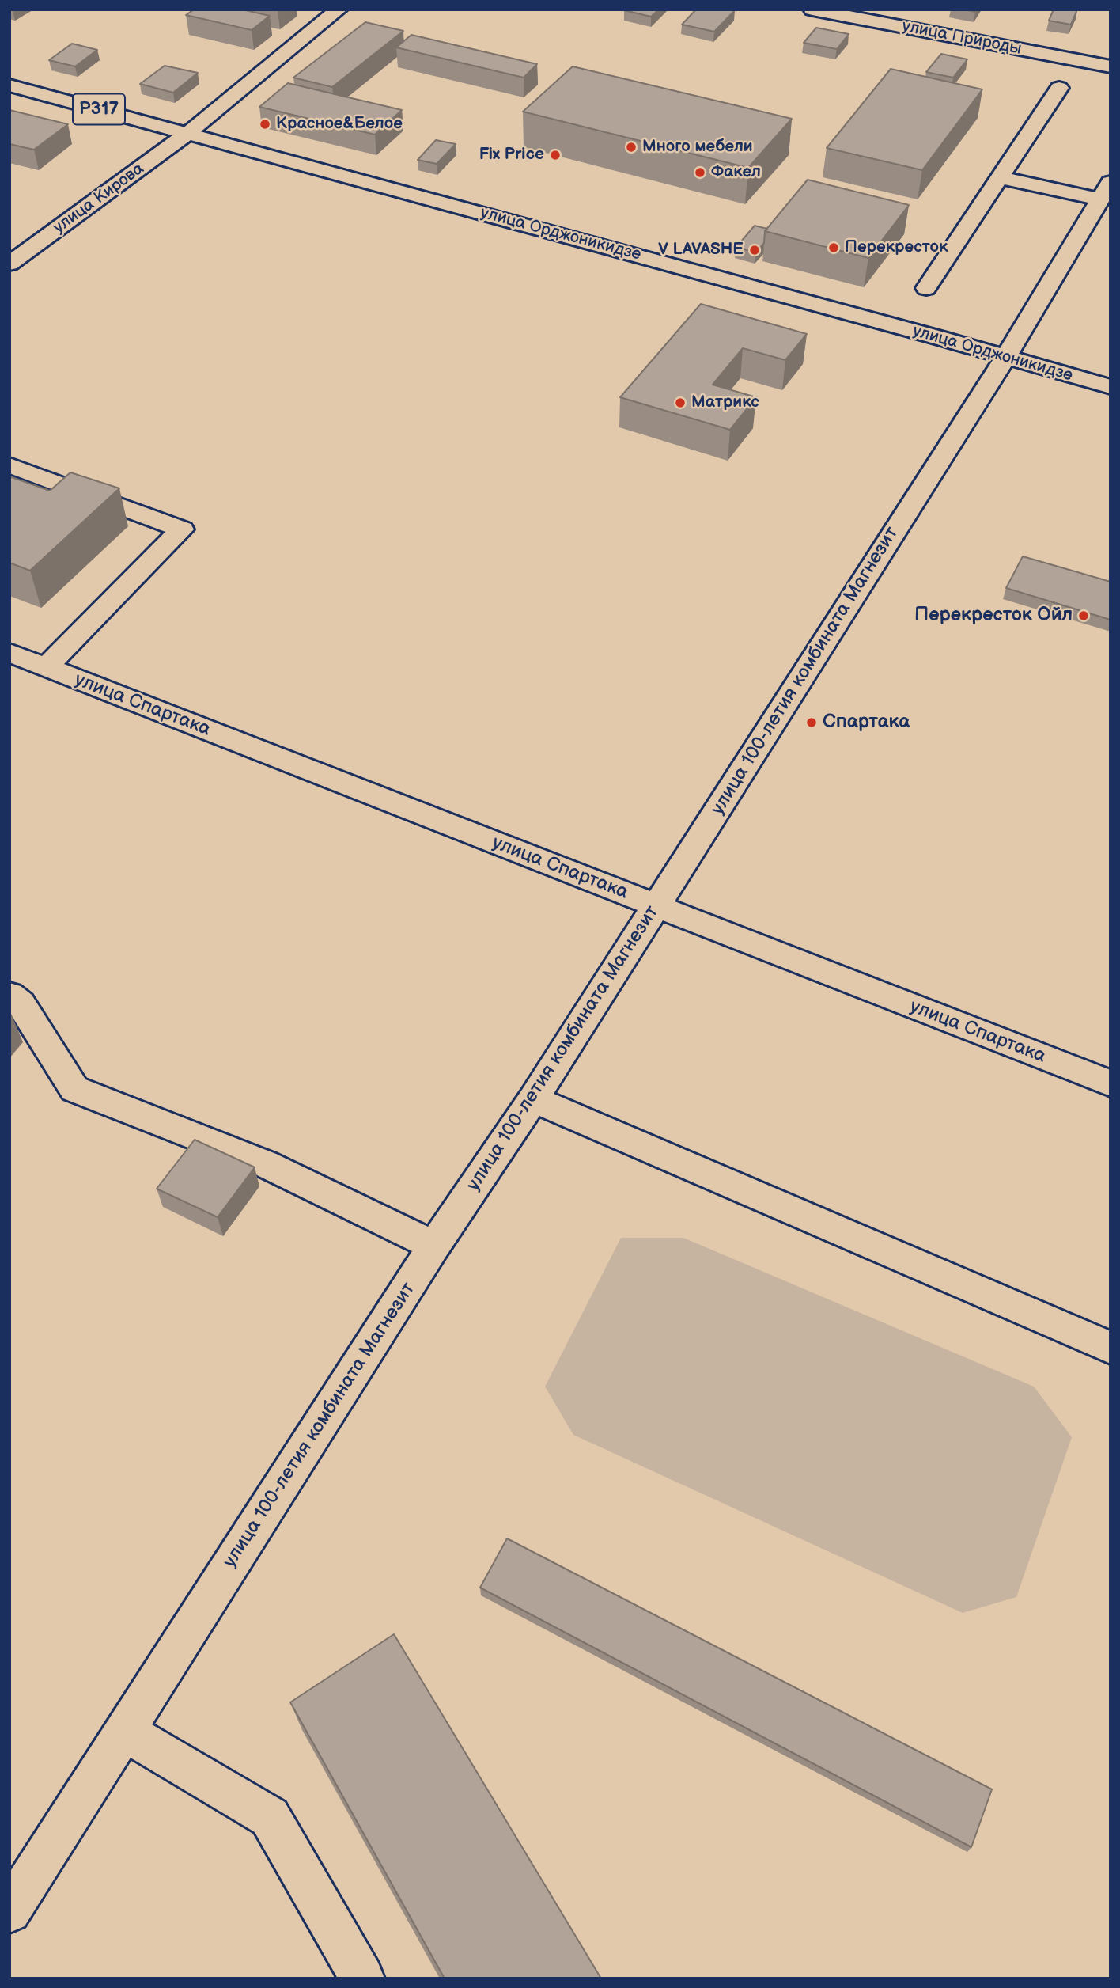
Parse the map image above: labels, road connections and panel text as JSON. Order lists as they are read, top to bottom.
{
  "streets": {
    "street": [
      "улица Природы",
      "Р317",
      "улица Кирова",
      "улица Орджоникидзе",
      "улица 100-летия комбината Магнезит",
      "улица Спартака"
    ]
  },
  "crossings": [
    ["улица Кирова", "улица Орджоникидзе"],
    ["улица Орджоникидзе", "улица 100-летия комбината Магнезит"],
    ["улица 100-летия комбината Магнезит", "улица Спартака"]
  ],
  "places": [
    "Красное&Белое",
    "Много мебели",
    "Fix Price",
    "Факел",
    "Перекресток",
    "V LAVASHE",
    "Матрикс",
    "Перекресток Ойл",
    "Спартака"
  ]
}
